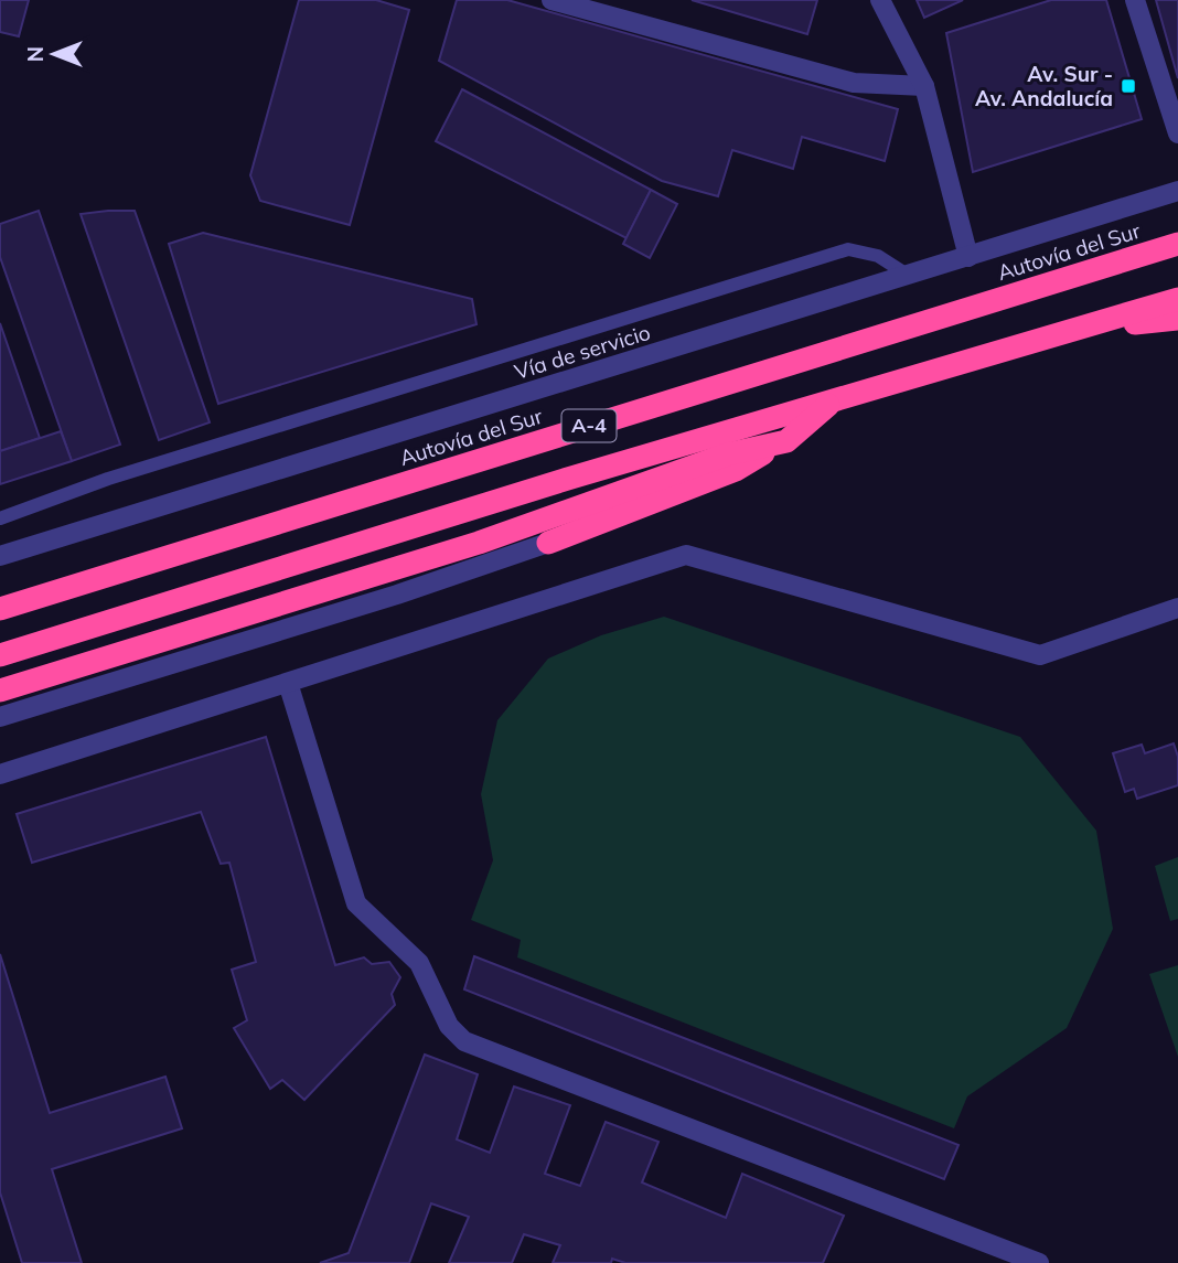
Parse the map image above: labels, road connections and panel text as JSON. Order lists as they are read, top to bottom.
{
  "streets": {
    "highway": ["Autovía del Sur", "A-4"],
    "street": ["Vía de servicio"]
  },
  "places": {
    "transit": ["Av. Sur - Av. Andalucía"]
  },
  "north": "left"
}
